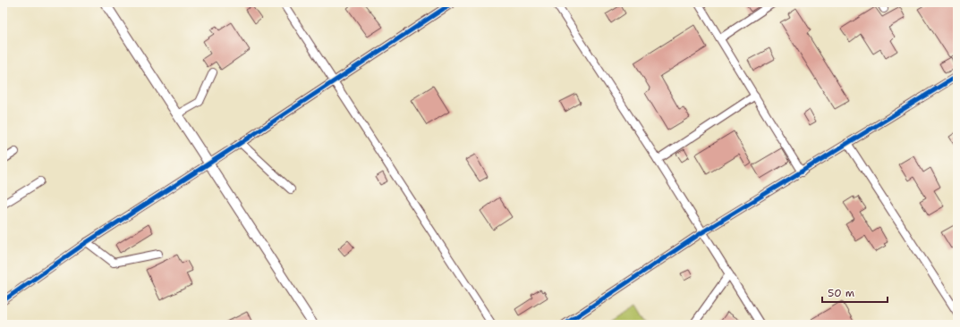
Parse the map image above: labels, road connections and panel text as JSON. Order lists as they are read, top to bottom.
{
  "scale_bar": "50 m"
}
